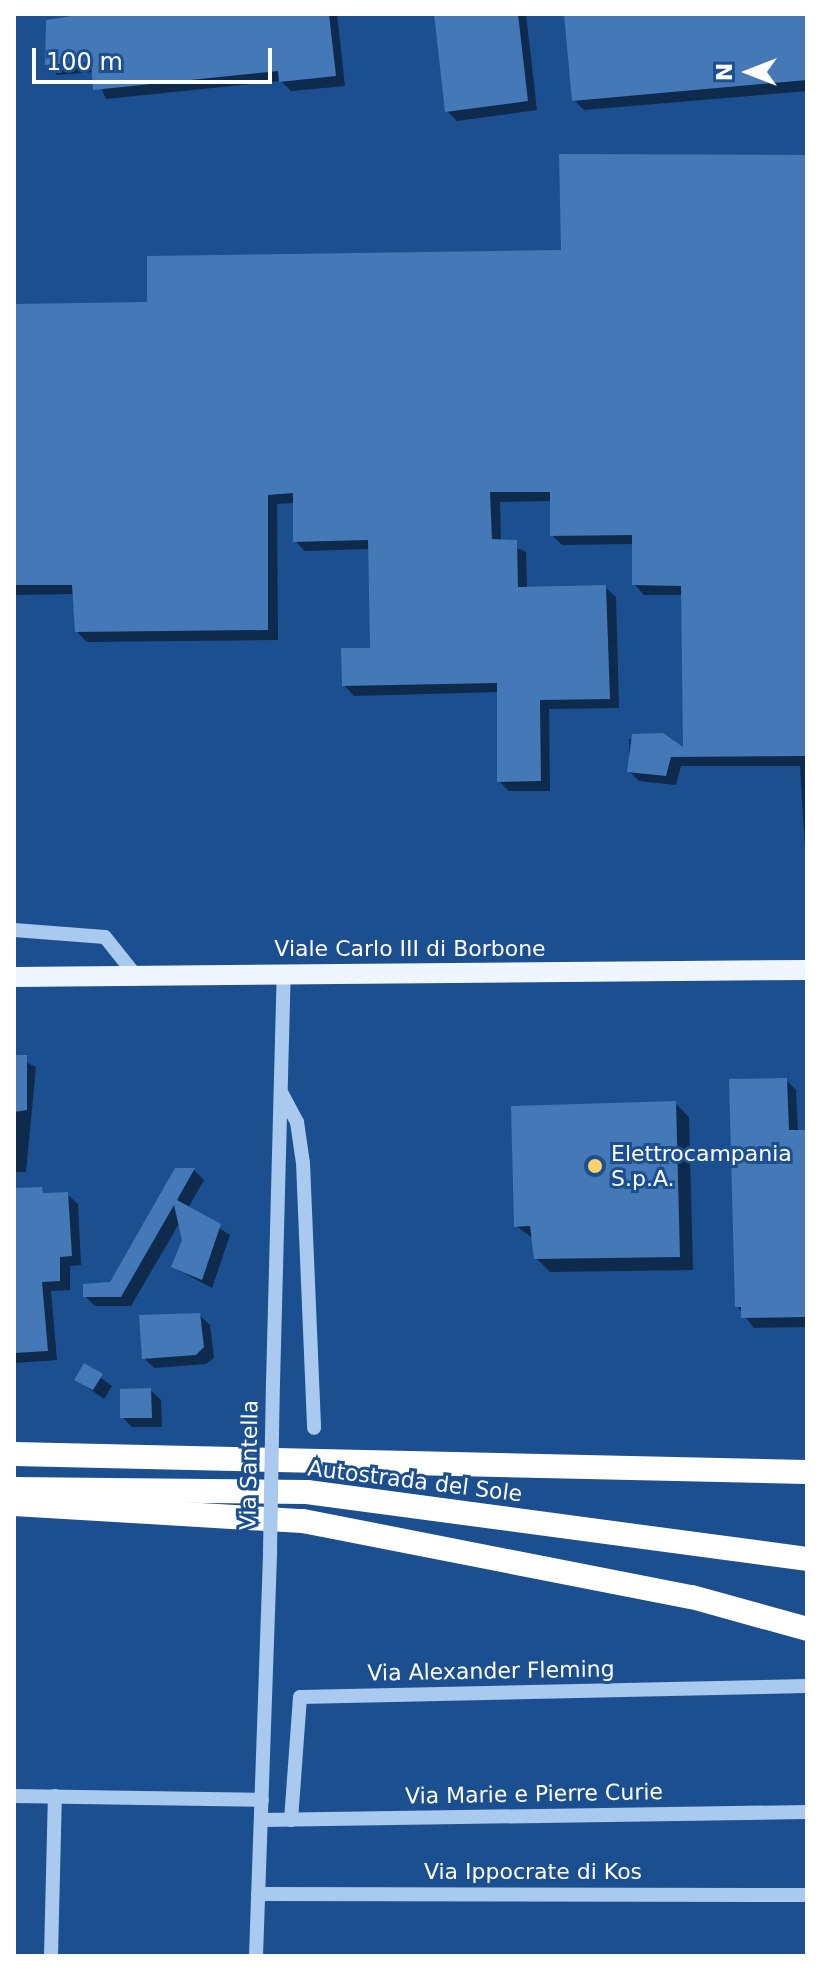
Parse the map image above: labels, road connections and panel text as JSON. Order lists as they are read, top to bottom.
{
  "streets": {
    "highway": ["Autostrada del Sole"],
    "main road": ["Viale Carlo III di Borbone"],
    "street": [
      "Via Santella",
      "Via Alexander Fleming",
      "Via Marie e Pierre Curie",
      "Via Ippocrate di Kos"
    ]
  },
  "crossings": [
    ["Viale Carlo III di Borbone", "Via Santella"],
    ["Via Santella", "Via Marie e Pierre Curie"],
    ["Via Santella", "Via Ippocrate di Kos"],
    ["Via Alexander Fleming", "Via Marie e Pierre Curie"]
  ],
  "places": ["Elettrocampania S.p.A."],
  "scale_bar": "100 m",
  "north": "left"
}
